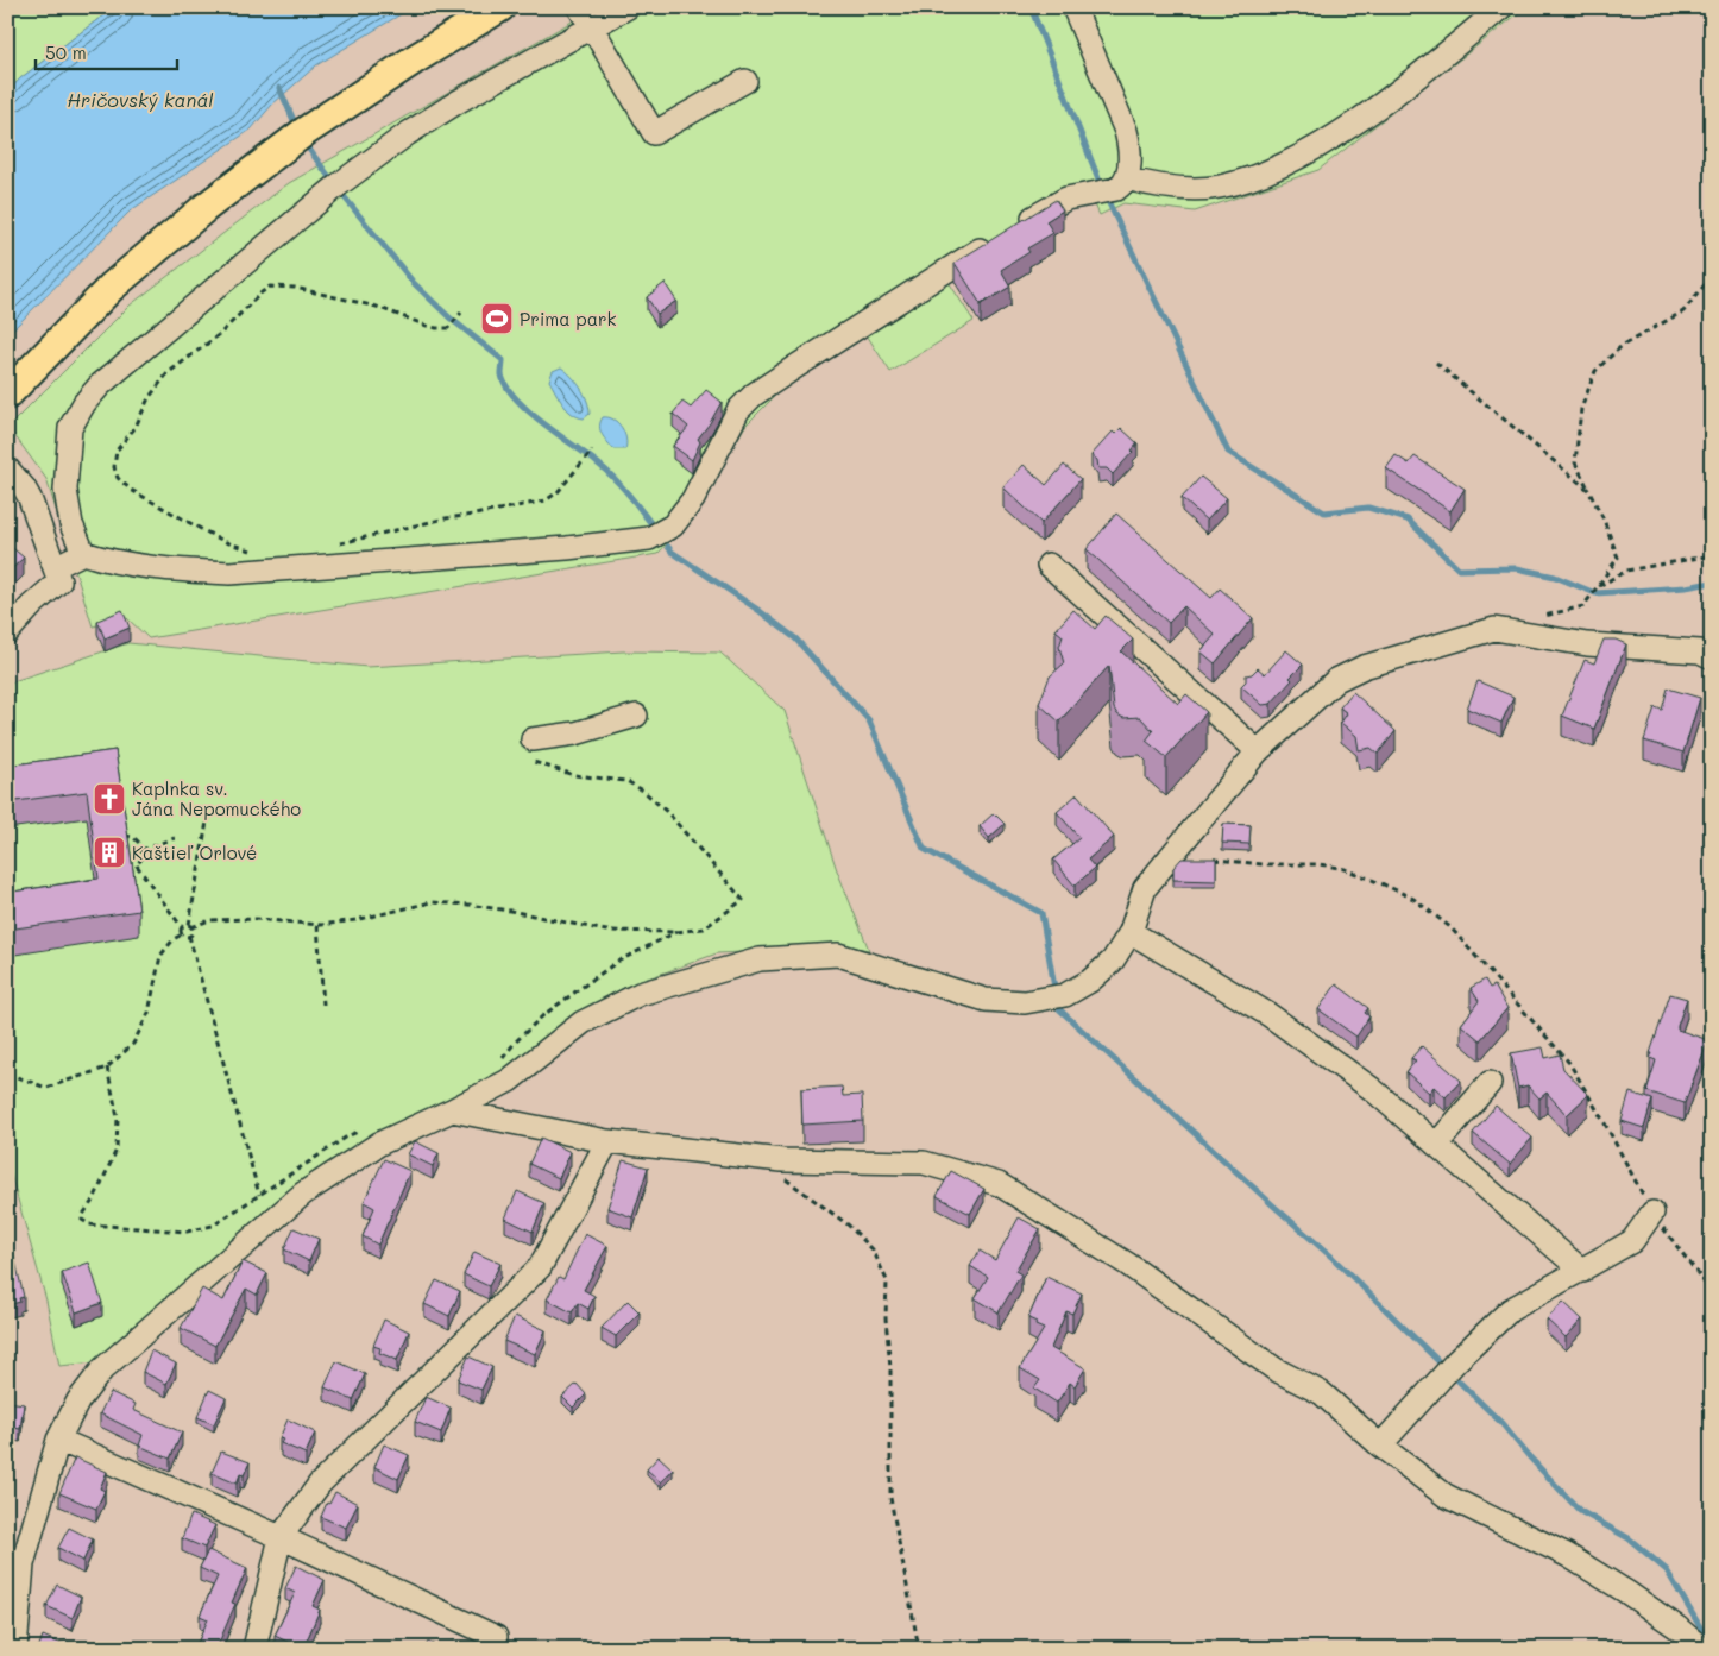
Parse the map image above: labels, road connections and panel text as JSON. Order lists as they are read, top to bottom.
{
  "water": ["Hričovský kanál"],
  "places": {
    "sports": ["Prima park"],
    "church": ["Kaplnka sv. Jána Nepomuckého"],
    "building": ["Kaštieľ Orlové"]
  },
  "scale_bar": "50 m"
}
